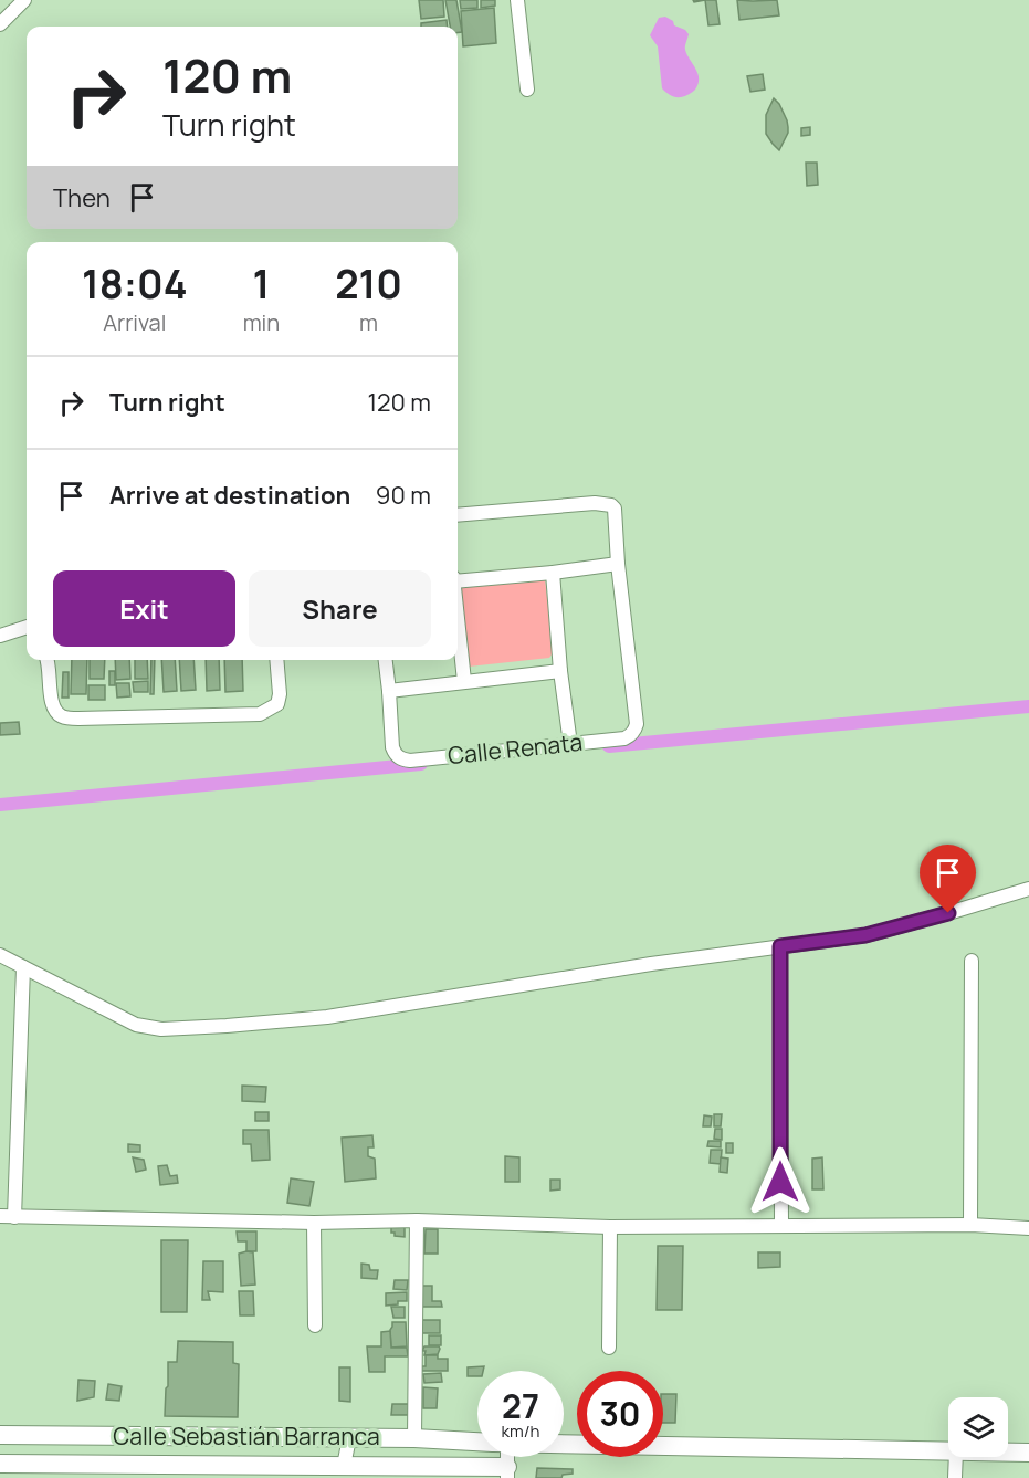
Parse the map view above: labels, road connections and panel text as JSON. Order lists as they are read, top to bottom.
{
  "streets": {
    "street": ["Calle Renata", "Calle Sebastián Barranca"]
  },
  "page": {
    "turn": ["120 m", "Turn right"],
    "then": "Then",
    "eta": [
      "18:04",
      "Arrival",
      "1",
      "min",
      "210",
      "m"
    ],
    "list": [
      {
        "name": "Turn right",
        "value": "120 m"
      },
      {
        "name": "Arrive at destination",
        "value": "90 m"
      }
    ],
    "buttons": ["Exit", "Share"],
    "speed": "27 km/h",
    "limit": "30"
  }
}
